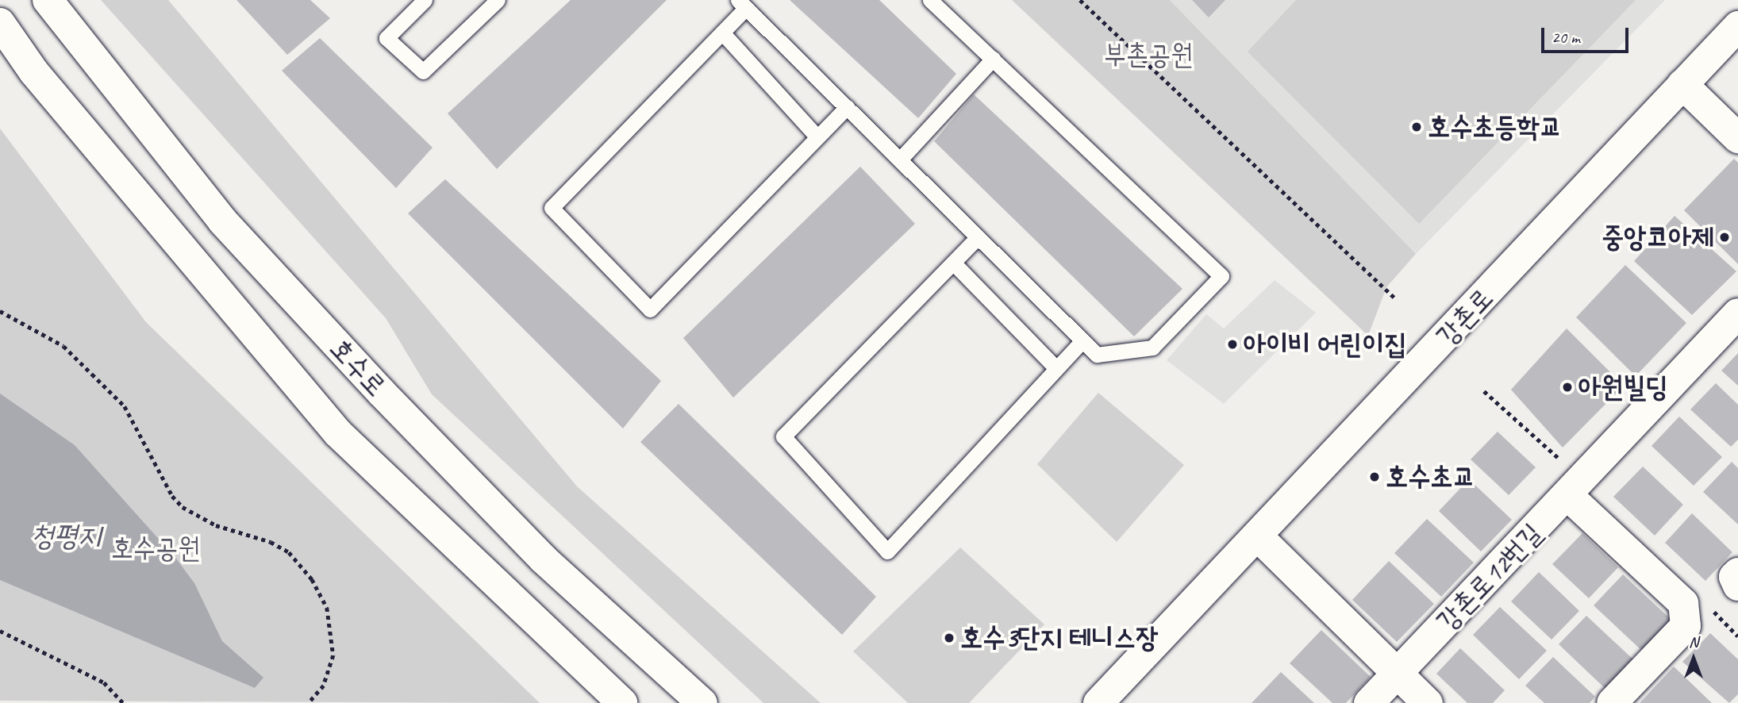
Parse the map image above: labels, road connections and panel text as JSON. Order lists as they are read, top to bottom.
{
  "streets": {
    "main road": ["강촌로", "호수로", "강촌로12번길"]
  },
  "water": ["청평지"],
  "parks": ["부촌공원", "호수공원"],
  "places": [
    "호수초등학교",
    "중앙코아제",
    "아이비 어린이집",
    "아원빌딩",
    "호수초교",
    "호수3단지 테니스장"
  ],
  "scale_bar": "20 m",
  "north": "top"
}
